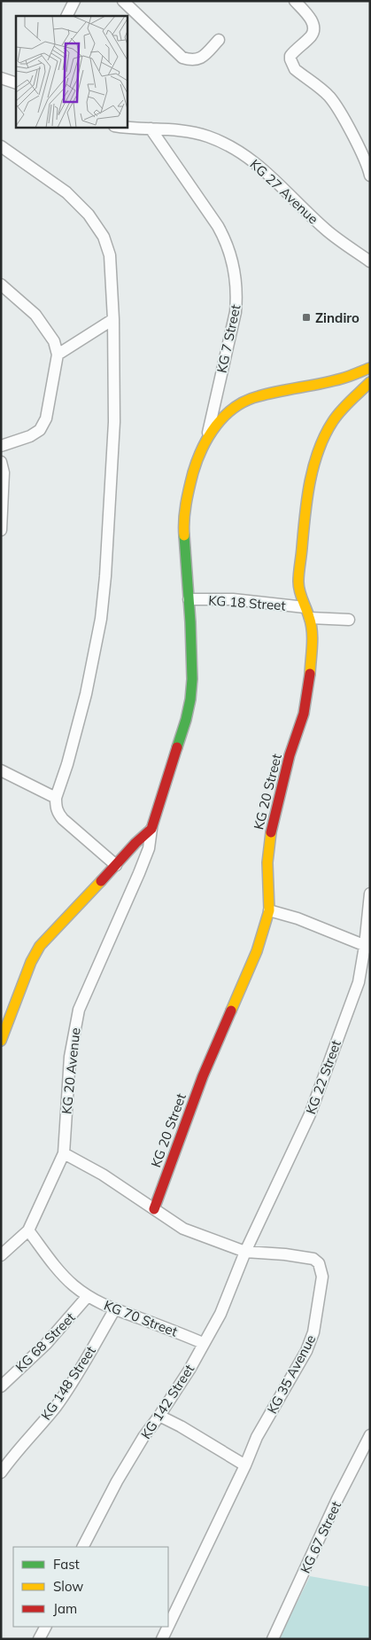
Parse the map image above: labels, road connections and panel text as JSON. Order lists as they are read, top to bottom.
{
  "streets": {
    "street": [
      "KG 27 Avenue",
      "KG 7 Street",
      "KG 18 Street",
      "KG 20 Street",
      "KG 20 Avenue",
      "KG 22 Street",
      "KG 70 Street",
      "KG 68 Street",
      "KG 35 Avenue",
      "KG 148 Street",
      "KG 142 Street",
      "KG 67 Street"
    ]
  },
  "crossings": [
    ["KG 27 Avenue", "KG 7 Street"],
    ["KG 18 Street", "KG 20 Street"],
    ["KG 20 Street", "KG 35 Avenue"],
    ["KG 20 Avenue", "KG 70 Street"],
    ["KG 20 Avenue", "KG 35 Avenue"],
    ["KG 22 Street", "KG 35 Avenue"],
    ["KG 22 Street", "KG 142 Street"],
    ["KG 70 Street", "KG 68 Street"],
    ["KG 70 Street", "KG 148 Street"],
    ["KG 70 Street", "KG 142 Street"],
    ["KG 35 Avenue", "KG 142 Street"]
  ],
  "places": {
    "transit": ["Zindiro"]
  },
  "legend": ["Fast", "Slow", "Jam"]
}
